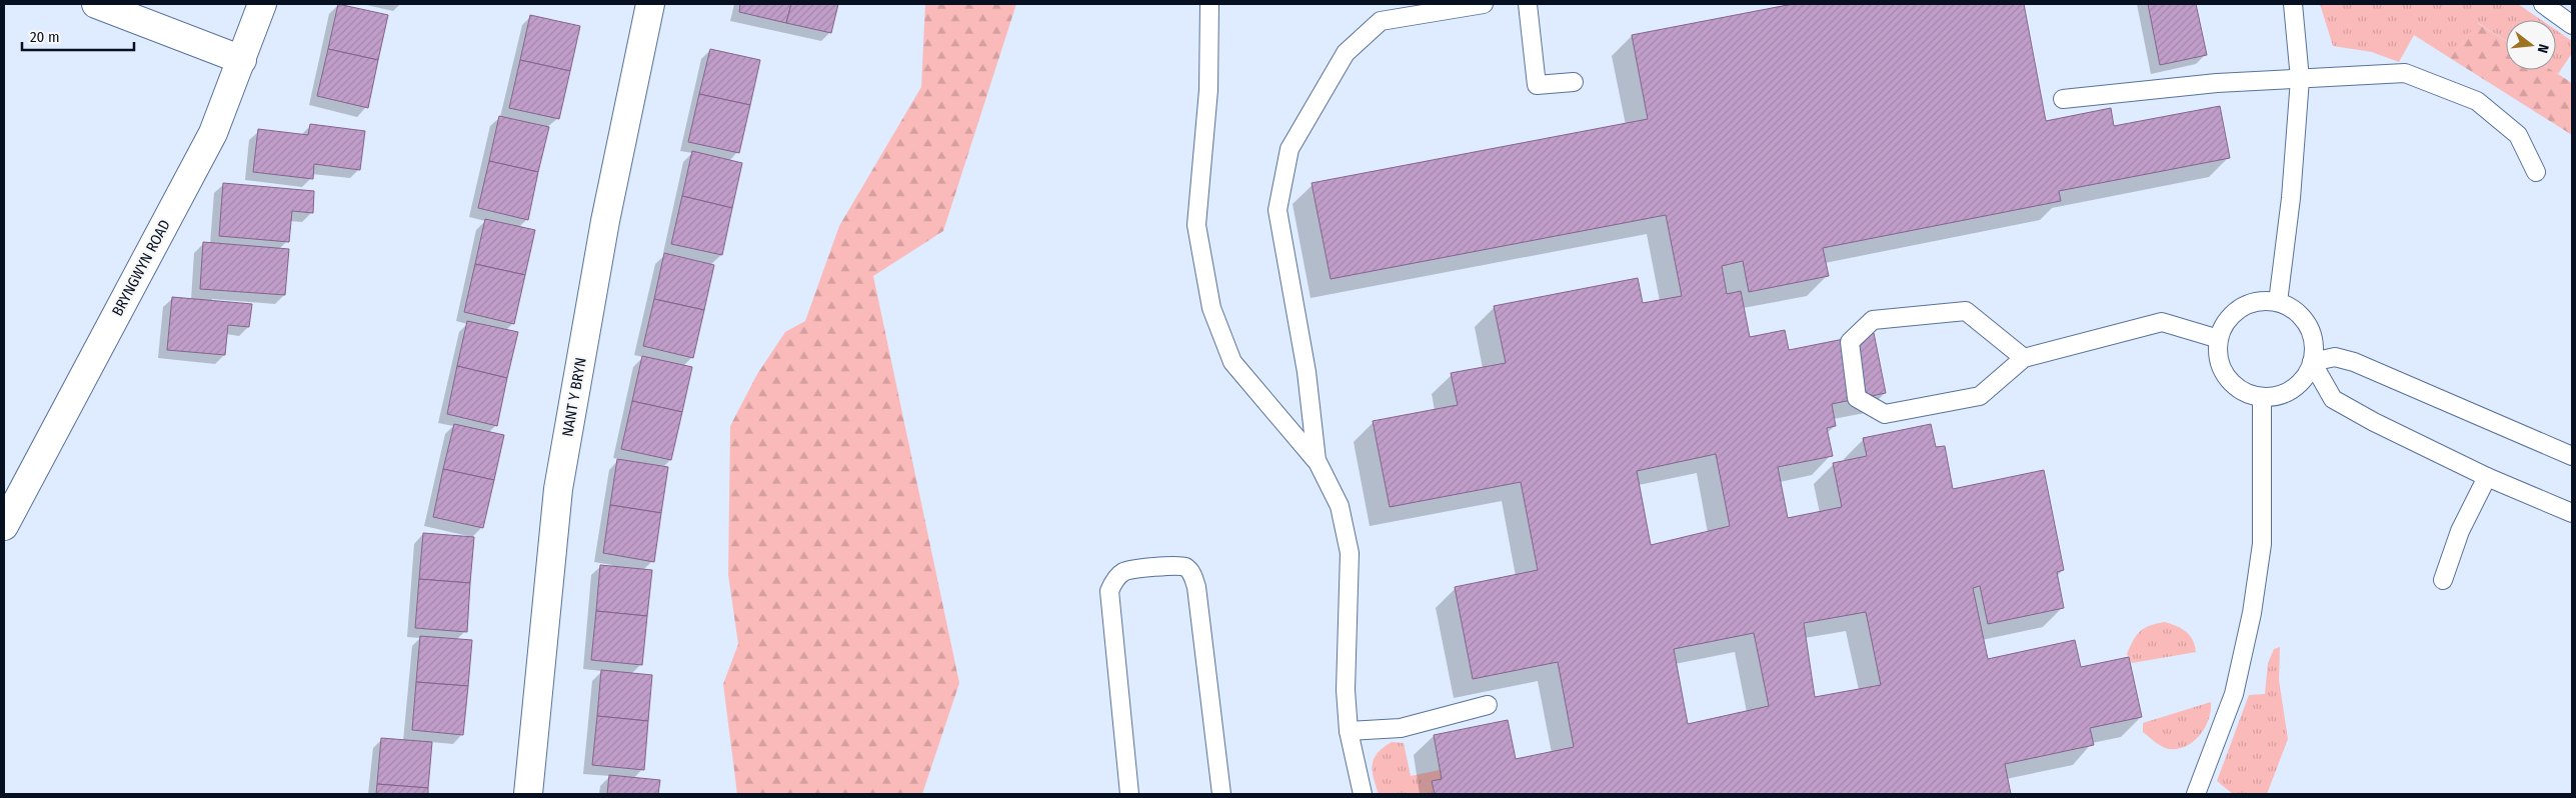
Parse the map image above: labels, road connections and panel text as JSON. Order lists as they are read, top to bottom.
{
  "streets": {
    "street": ["BRYNGWYN ROAD", "NANT Y BRYN"]
  },
  "scale_bar": "20 m",
  "north": "right"
}
